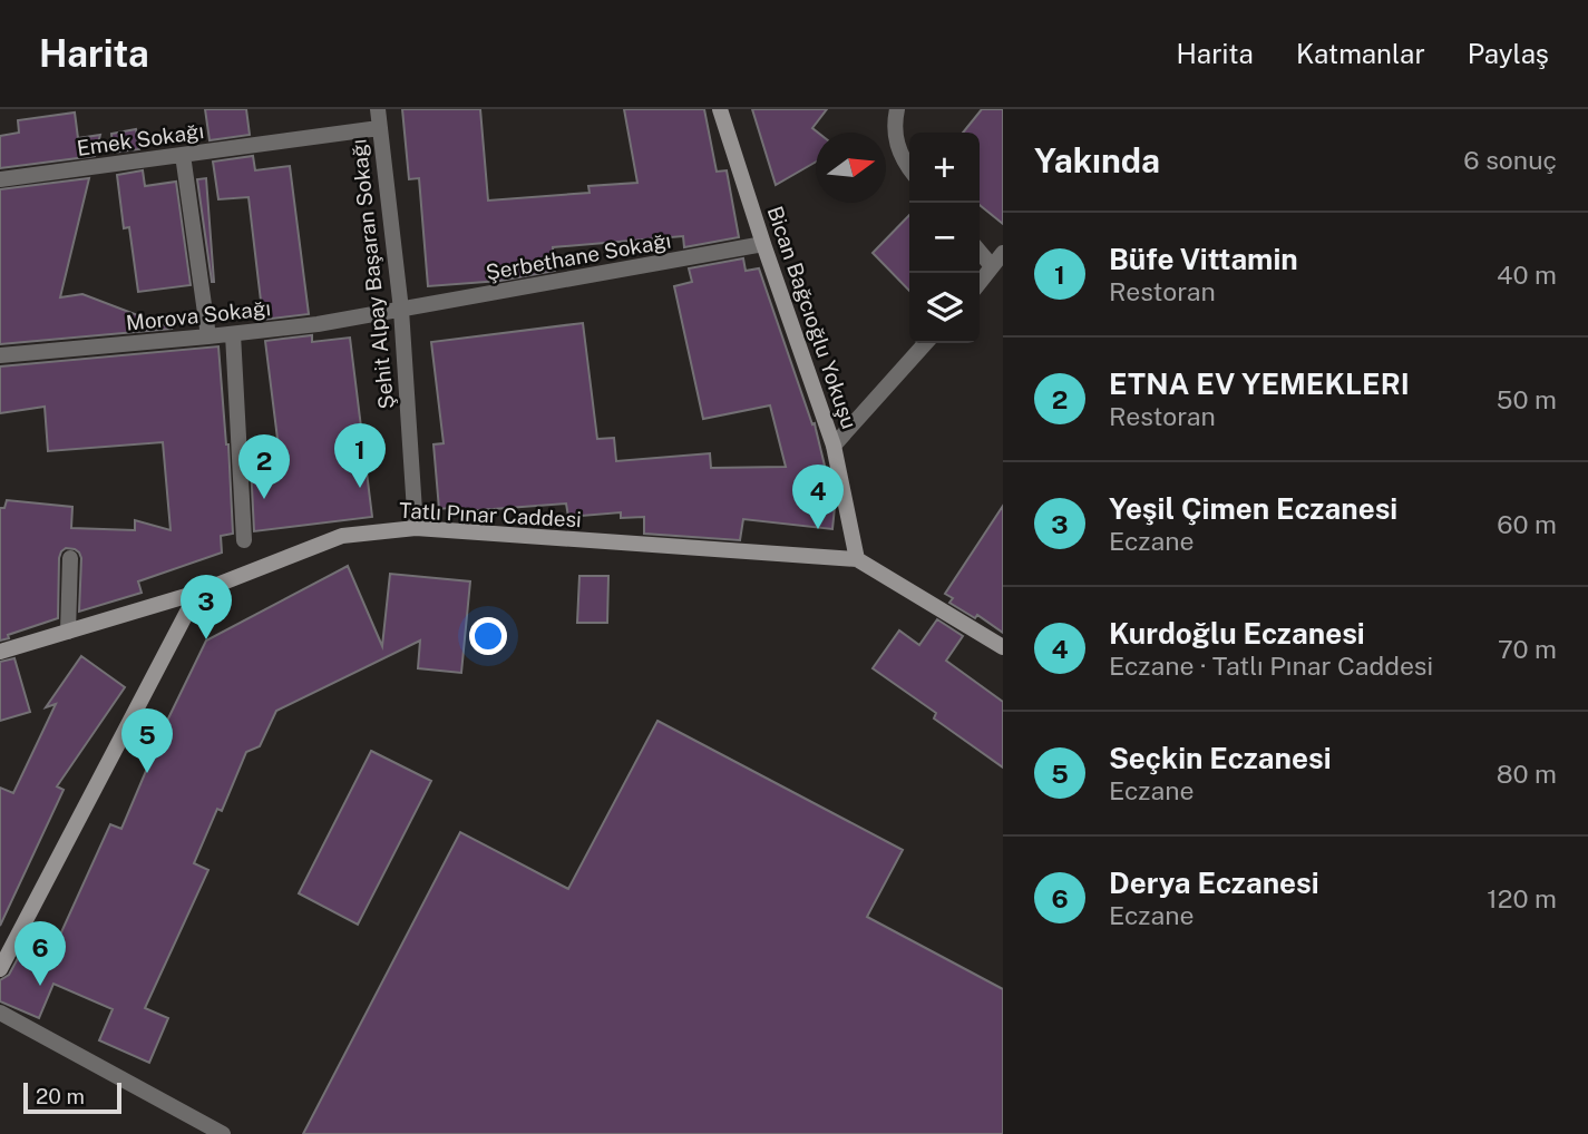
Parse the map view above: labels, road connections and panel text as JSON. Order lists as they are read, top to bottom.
{
  "streets": {
    "street": [
      "Emek Sokağı",
      "Şerbethane Sokağı",
      "Şehit Alpay Başaran Sokağı",
      "Morova Sokağı",
      "Bican Bağcıoğlu Yokuşu",
      "Tatlı Pınar Caddesi"
    ]
  },
  "crossings": [
    ["Emek Sokağı", "Şehit Alpay Başaran Sokağı"],
    ["Şerbethane Sokağı", "Şehit Alpay Başaran Sokağı"],
    ["Şerbethane Sokağı", "Morova Sokağı"],
    ["Şerbethane Sokağı", "Bican Bağcıoğlu Yokuşu"],
    ["Şehit Alpay Başaran Sokağı", "Morova Sokağı"],
    ["Şehit Alpay Başaran Sokağı", "Tatlı Pınar Caddesi"],
    ["Bican Bağcıoğlu Yokuşu", "Tatlı Pınar Caddesi"]
  ],
  "scale_bar": "20 m",
  "north": "right",
  "page": {
    "header": "Harita",
    "nav": ["Harita", "Katmanlar", "Paylaş"],
    "heading": ["Yakında", "6 sonuç"],
    "map_buttons": ["+", "−"],
    "list": [
      {
        "mark": "1",
        "name": "Büfe Vittamin",
        "note": "Restoran",
        "value": "40 m"
      },
      {
        "mark": "2",
        "name": "ETNA EV YEMEKLERI",
        "note": "Restoran",
        "value": "50 m"
      },
      {
        "mark": "3",
        "name": "Yeşil Çimen Eczanesi",
        "note": "Eczane",
        "value": "60 m"
      },
      {
        "mark": "4",
        "name": "Kurdoğlu Eczanesi",
        "note": "Eczane · Tatlı Pınar Caddesi",
        "value": "70 m"
      },
      {
        "mark": "5",
        "name": "Seçkin Eczanesi",
        "note": "Eczane",
        "value": "80 m"
      },
      {
        "mark": "6",
        "name": "Derya Eczanesi",
        "note": "Eczane",
        "value": "120 m"
      }
    ],
    "pins": [
      "1",
      "2",
      "4",
      "3",
      "5",
      "6"
    ],
    "scale": "20 m"
  }
}
